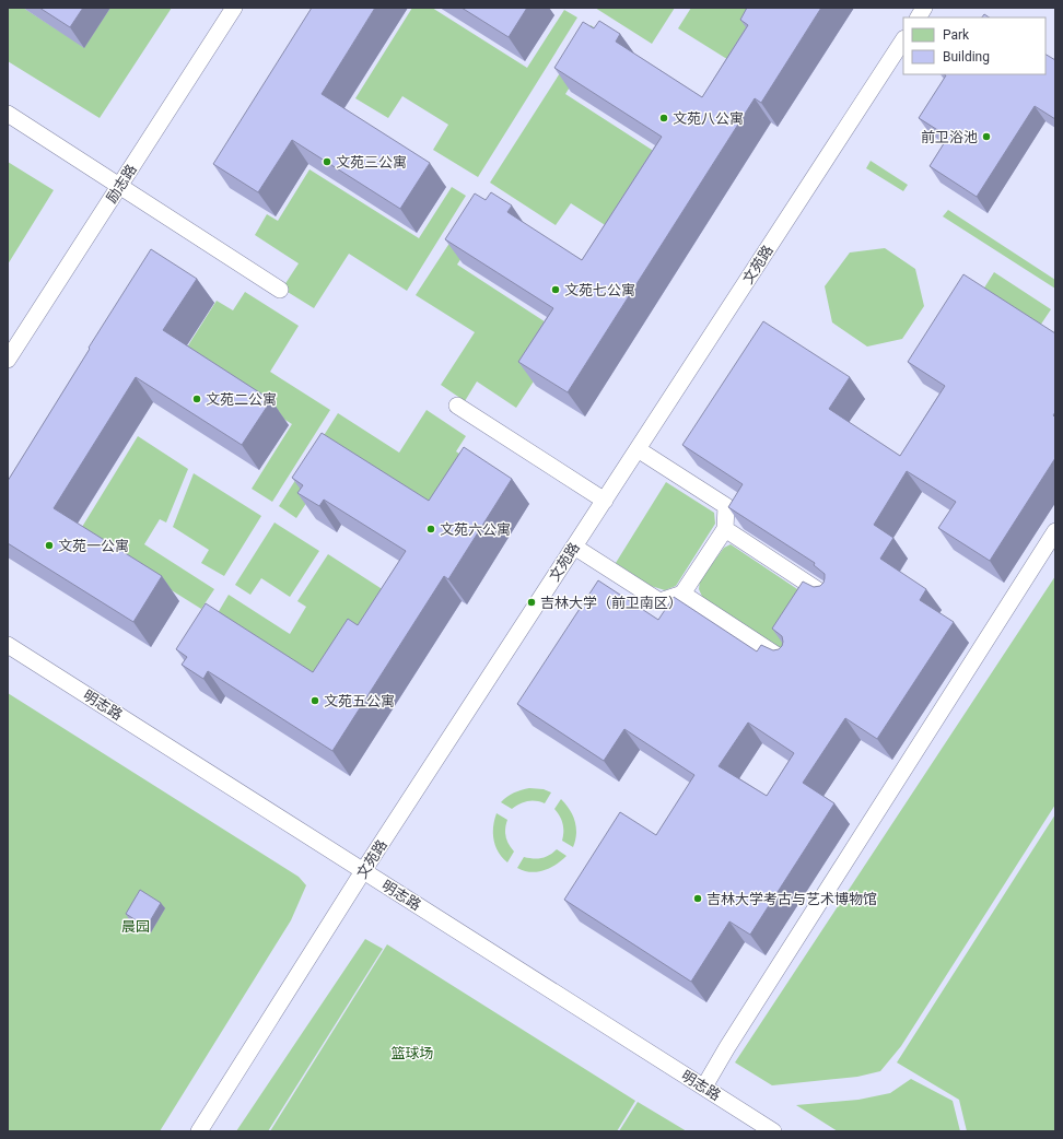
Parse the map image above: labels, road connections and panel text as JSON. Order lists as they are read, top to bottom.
{
  "streets": {
    "lane": ["励志路", "文苑路", "明志路"]
  },
  "crossings": [
    ["文苑路", "明志路"]
  ],
  "parks": ["晨园", "篮球场"],
  "places": [
    "文苑八公寓",
    "前卫浴池",
    "文苑三公寓",
    "文苑七公寓",
    "文苑二公寓",
    "文苑六公寓",
    "文苑一公寓",
    "吉林大学（前卫南区）",
    "文苑五公寓",
    "吉林大学考古与艺术博物馆"
  ],
  "legend": ["Park", "Building"]
}
